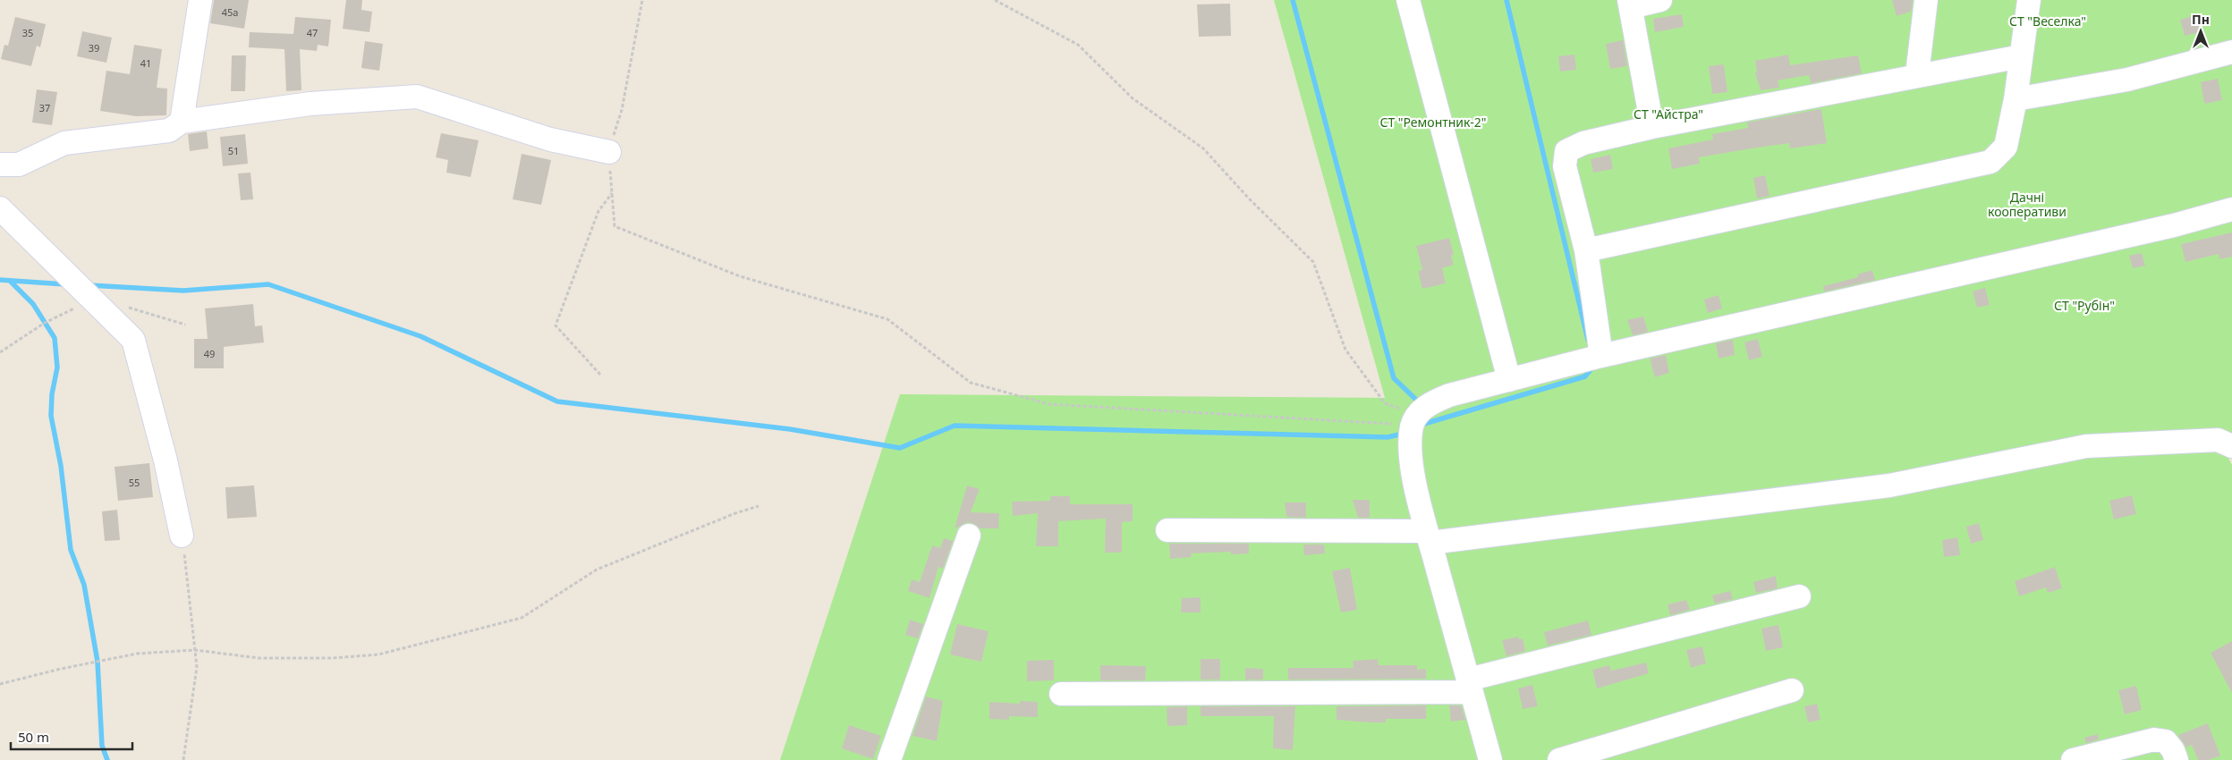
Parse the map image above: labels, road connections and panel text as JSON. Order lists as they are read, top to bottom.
{
  "parks": [
    "СТ \"Веселка\"",
    "СТ \"Айстра\"",
    "СТ \"Ремонтник-2\"",
    "Дачні кооперативи",
    "СТ \"Рубін\""
  ],
  "house_numbers": [
    "45а",
    "35",
    "47",
    "39",
    "41",
    "37",
    "51",
    "49",
    "55"
  ],
  "scale_bar": "50 m",
  "north": "top"
}
